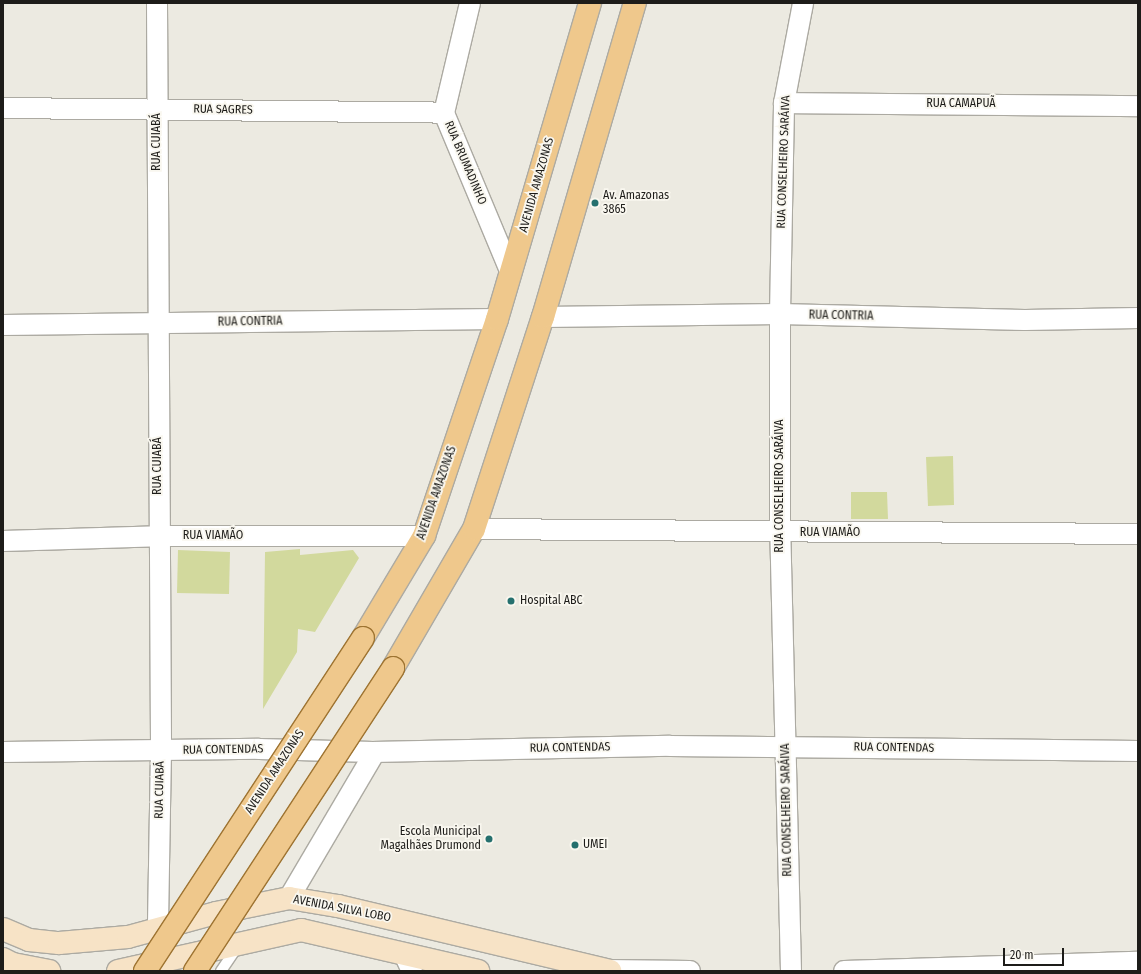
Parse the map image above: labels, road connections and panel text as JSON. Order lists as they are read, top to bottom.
{
  "streets": {
    "main road": ["AVENIDA AMAZONAS", "AVENIDA SILVA LOBO"],
    "street": [
      "RUA CAMAPUÃ",
      "RUA SAGRES",
      "RUA CUIABÁ",
      "RUA CONSELHEIRO SARÁIVA",
      "RUA BRUMADINHO",
      "RUA CONTRIA",
      "RUA VIAMÃO",
      "RUA CONTENDAS"
    ]
  },
  "crossings": [
    ["RUA CAMAPUÃ", "RUA CONSELHEIRO SARÁIVA"],
    ["RUA SAGRES", "RUA CUIABÁ"],
    ["RUA SAGRES", "RUA BRUMADINHO"],
    ["RUA CUIABÁ", "RUA CONTRIA"],
    ["RUA CUIABÁ", "RUA VIAMÃO"],
    ["RUA CUIABÁ", "RUA CONTENDAS"],
    ["RUA CUIABÁ", "AVENIDA SILVA LOBO"],
    ["RUA CONSELHEIRO SARÁIVA", "RUA CONTRIA"],
    ["RUA CONSELHEIRO SARÁIVA", "RUA VIAMÃO"],
    ["RUA CONSELHEIRO SARÁIVA", "RUA CONTENDAS"],
    ["RUA BRUMADINHO", "AVENIDA AMAZONAS"],
    ["AVENIDA AMAZONAS", "RUA CONTRIA"],
    ["AVENIDA AMAZONAS", "RUA VIAMÃO"]
  ],
  "places": [
    "Av. Amazonas 3865",
    "Hospital ABC",
    "Escola Municipal Magalhães Drumond",
    "UMEI"
  ],
  "scale_bar": "20 m"
}
